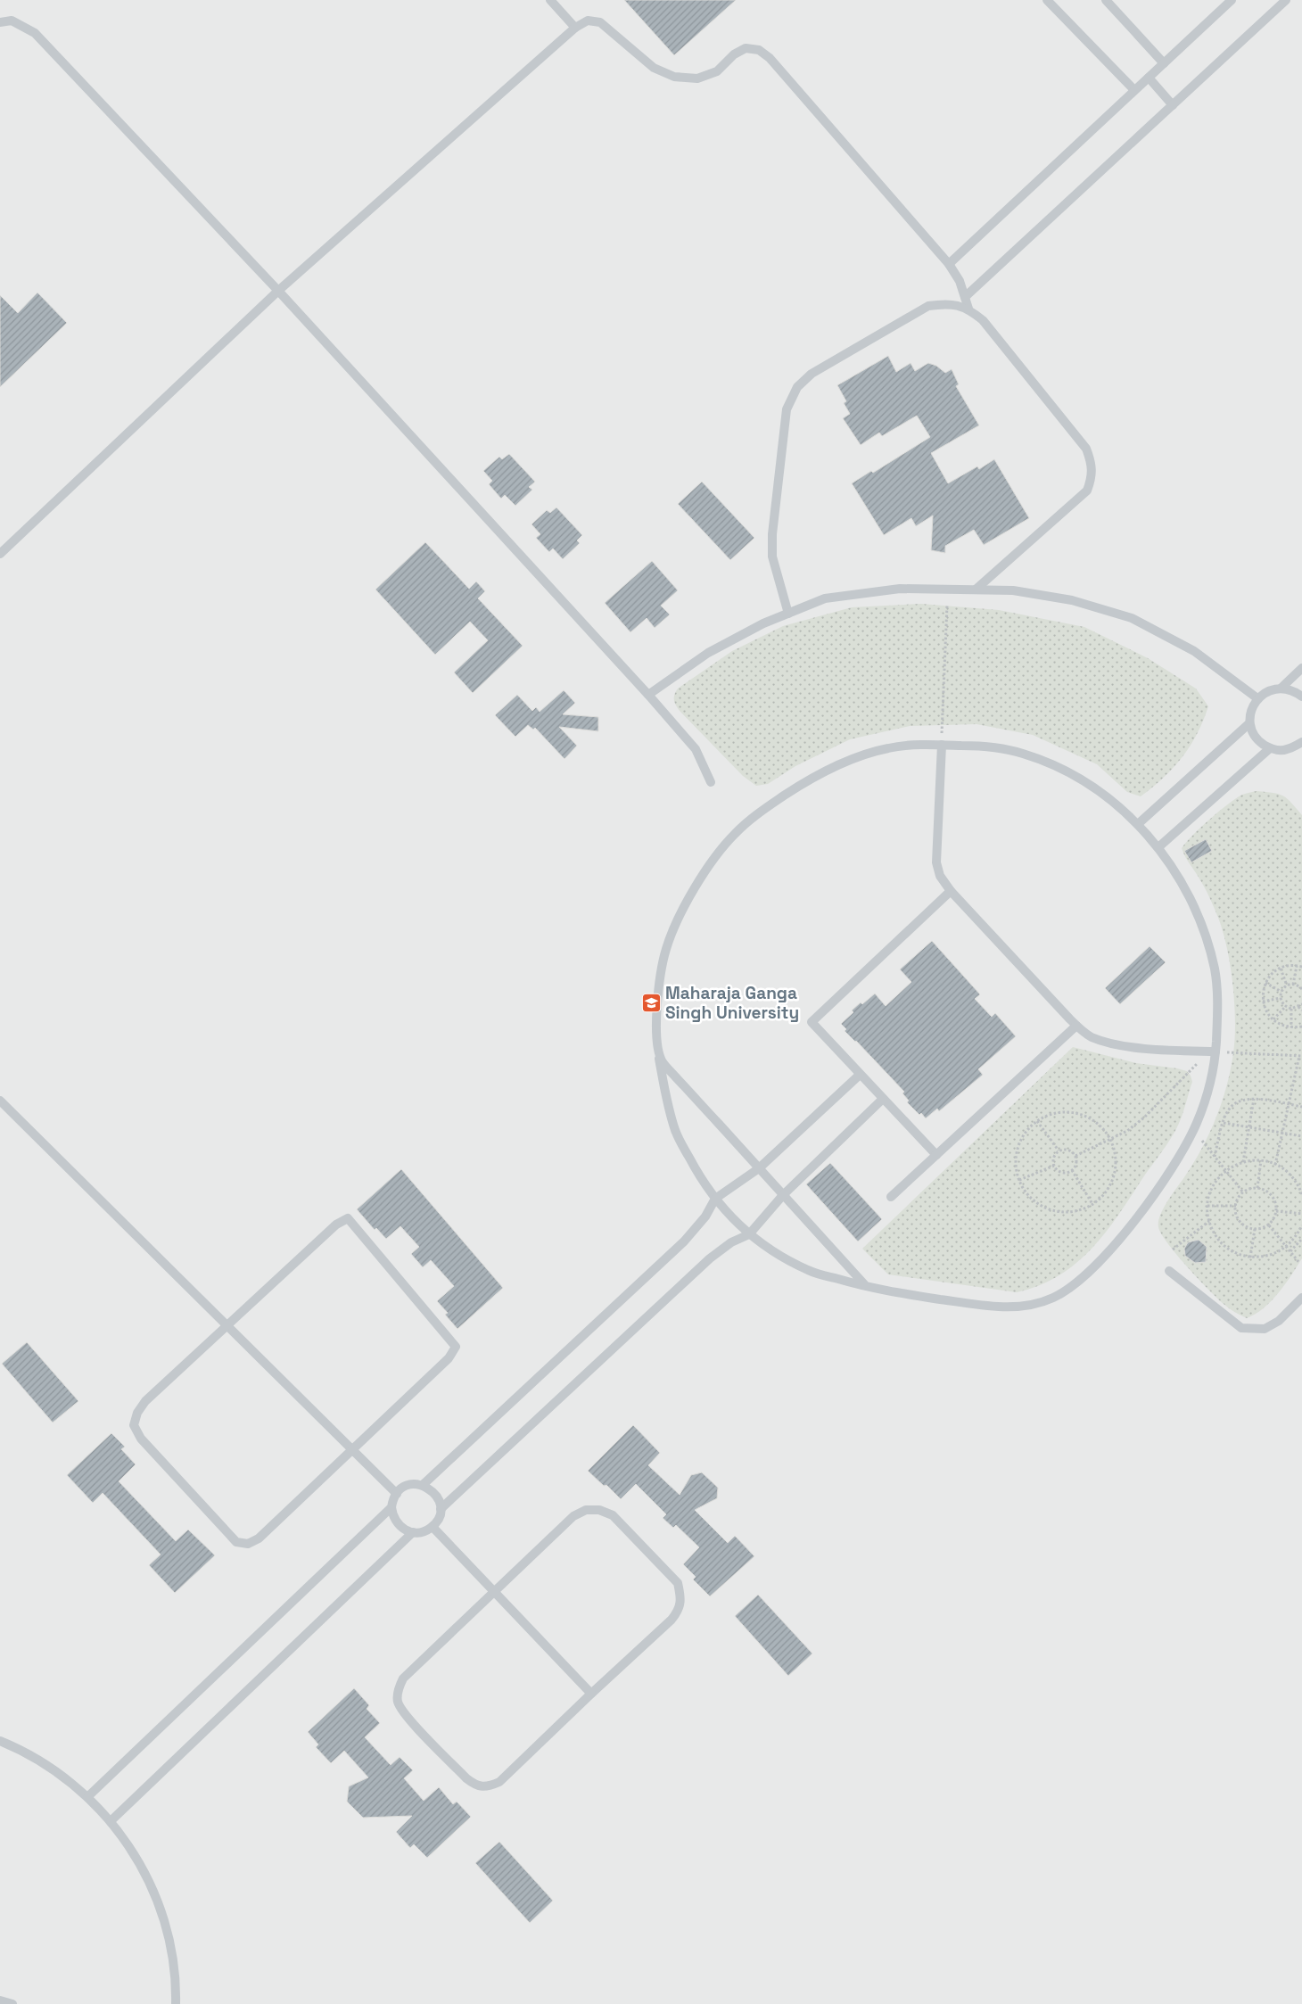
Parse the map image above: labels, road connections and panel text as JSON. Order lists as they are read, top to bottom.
{
  "places": {
    "school or university": ["Maharaja Ganga Singh University"]
  }
}
